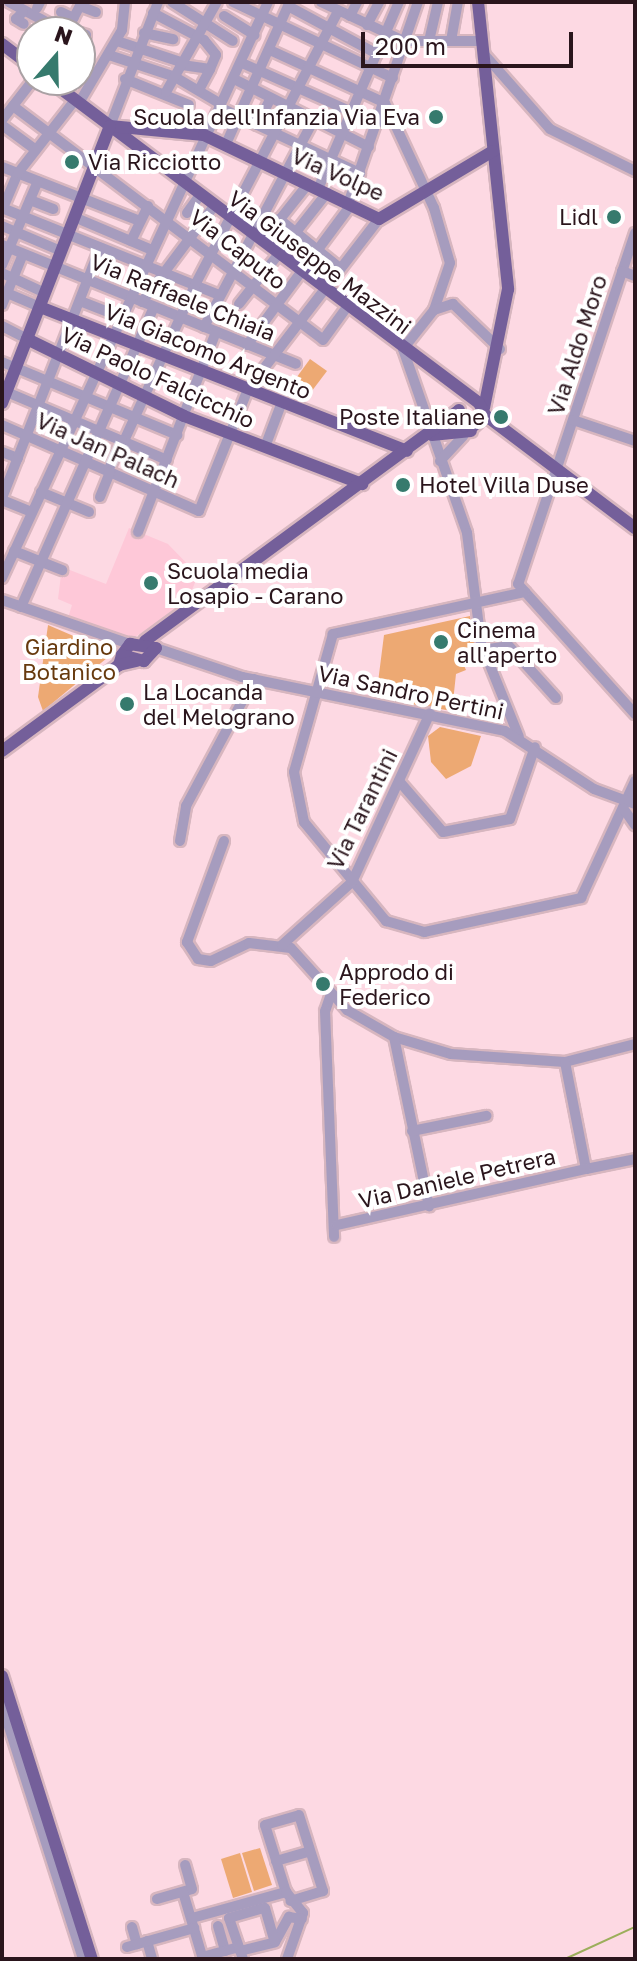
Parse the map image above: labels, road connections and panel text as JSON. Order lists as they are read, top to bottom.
{
  "streets": {
    "main road": [
      "Via Volpe",
      "Via Giuseppe Mazzini",
      "Via Giacomo Argento",
      "Via Paolo Falcicchio"
    ],
    "street": [
      "Via Caputo",
      "Via Raffaele Chiaia",
      "Via Aldo Moro",
      "Via Jan Palach",
      "Via Sandro Pertini",
      "Via Tarantini",
      "Via Daniele Petrera"
    ]
  },
  "crossings": [
    ["Via Volpe", "Via Giuseppe Mazzini"],
    ["Via Caputo", "Via Giuseppe Mazzini"],
    ["Via Giuseppe Mazzini", "Via Aldo Moro"],
    ["Via Paolo Falcicchio", "Via Jan Palach"],
    ["Via Sandro Pertini", "Via Tarantini"]
  ],
  "parks": ["Giardino Botanico"],
  "places": [
    "Scuola dell'Infanzia Via Eva",
    "Via Ricciotto",
    "Lidl",
    "Poste Italiane",
    "Hotel Villa Duse",
    "Scuola media Losapio - Carano",
    "Cinema all'aperto",
    "La Locanda del Melograno",
    "Approdo di Federico"
  ],
  "scale_bar": "200 m",
  "north": "top"
}
